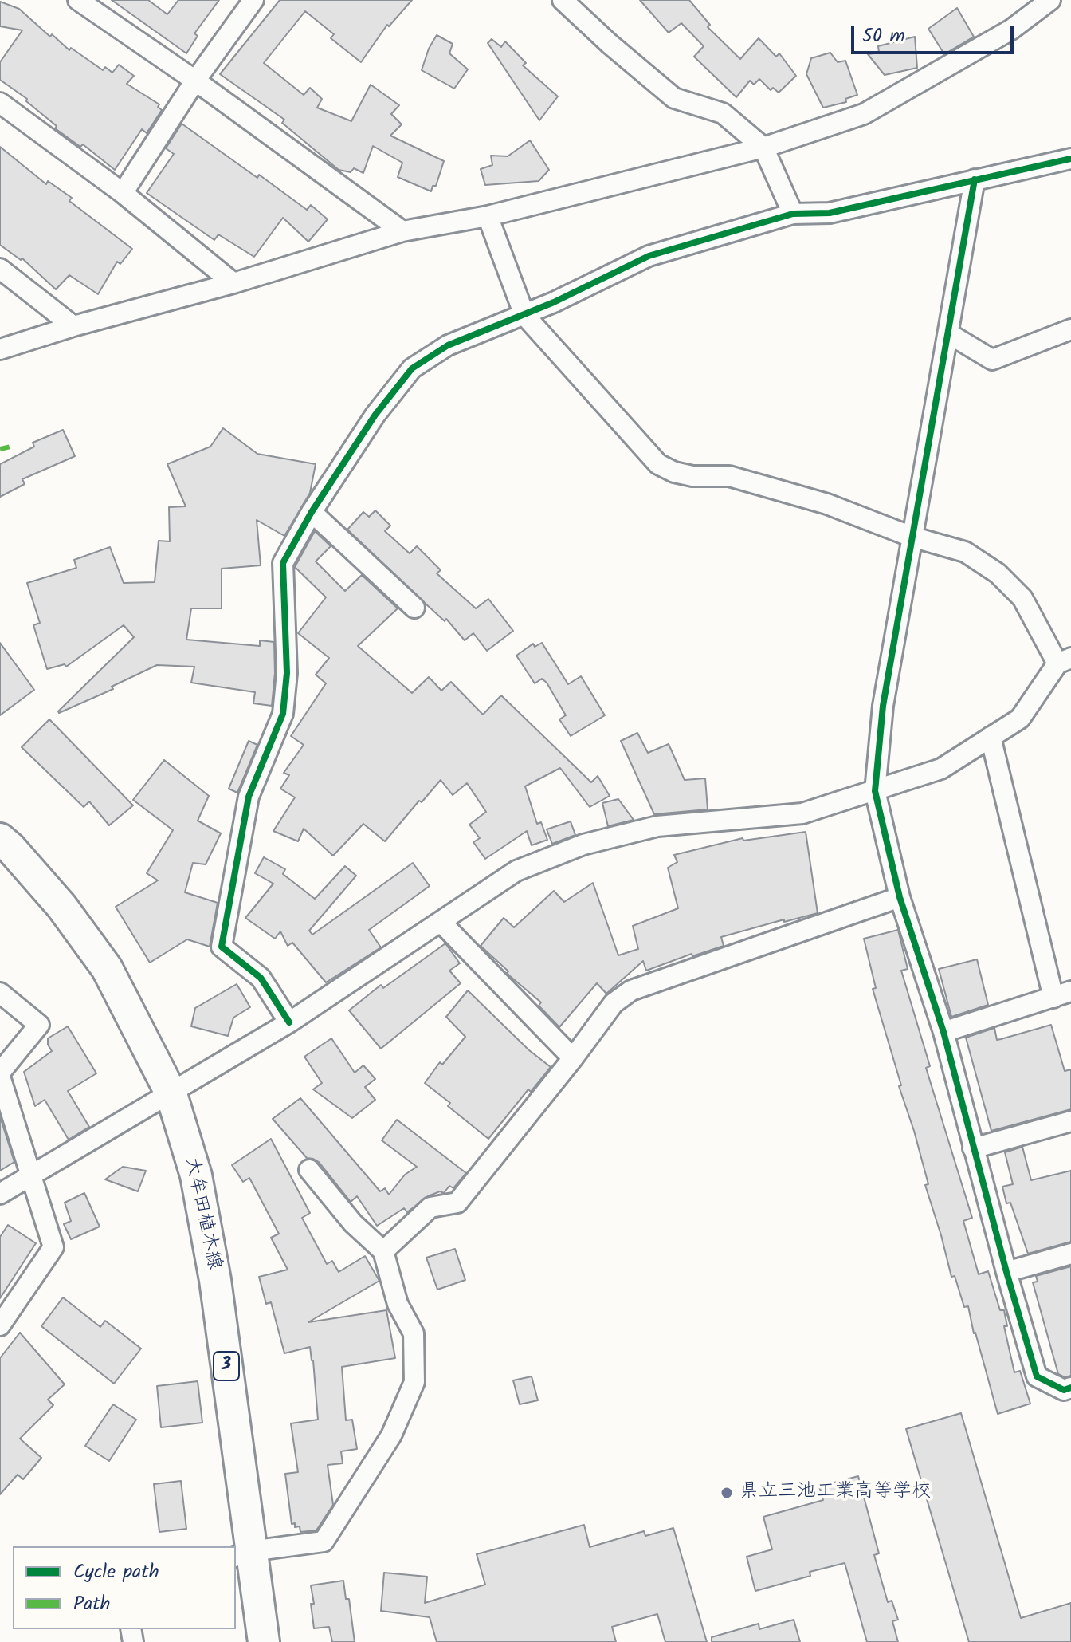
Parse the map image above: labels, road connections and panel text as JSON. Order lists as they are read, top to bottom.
{
  "streets": {
    "main road": ["大牟田植木線", "3"]
  },
  "places": ["県立三池工業高等学校"],
  "legend": ["Cycle path", "Path"],
  "scale_bar": "50 m"
}
